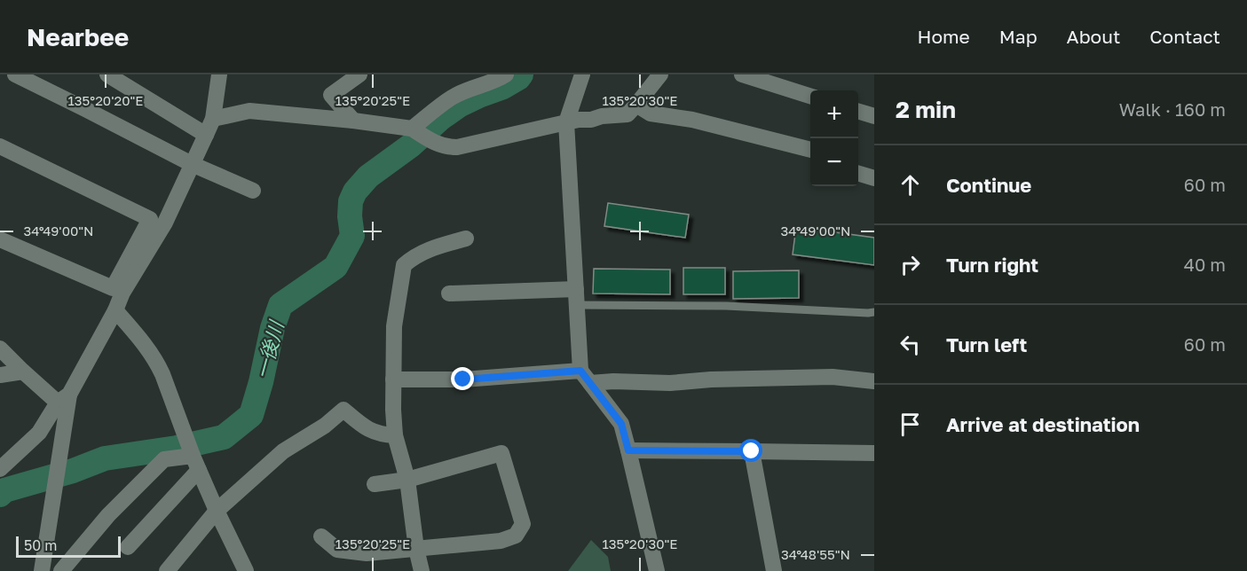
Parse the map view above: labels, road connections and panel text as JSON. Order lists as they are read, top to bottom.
{
  "water": ["一後川"],
  "scale_bar": "50 m",
  "page": {
    "header": "Nearbee",
    "nav": [
      "Home",
      "Map",
      "About",
      "Contact"
    ],
    "heading": ["2 min", "Walk · 160 m"],
    "map_buttons": ["+", "−"],
    "list": [
      ["Continue", "60 m"],
      ["Turn right", "40 m"],
      ["Turn left", "60 m"],
      "Arrive at destination"
    ],
    "scale": "50 m"
  },
  "coordinates": [
    "135°20'20\"E",
    "135°20'25\"E",
    "135°20'30\"E",
    "34°49'00\"N",
    "34°48'55\"N"
  ]
}
